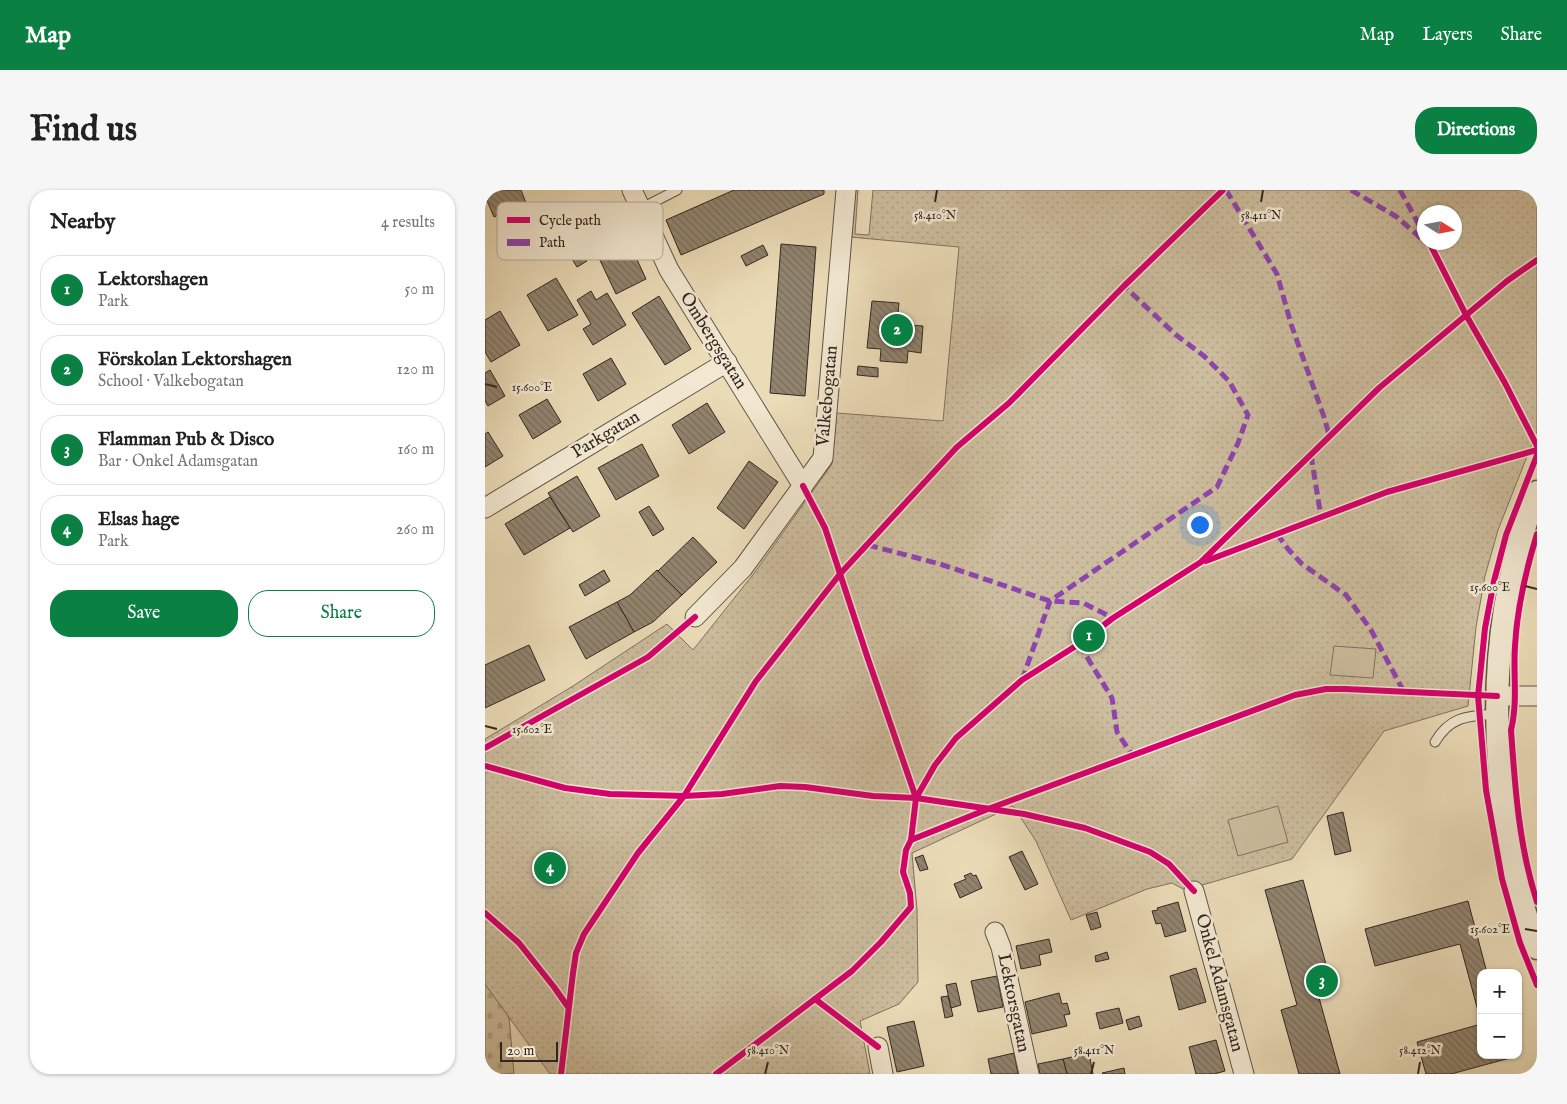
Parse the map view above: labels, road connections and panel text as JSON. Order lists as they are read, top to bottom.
{
  "streets": {
    "street": [
      "Ombergsgatan",
      "Valkebogatan",
      "Parkgatan",
      "Onkel Adamsgatan",
      "Lektorsgatan"
    ]
  },
  "crossings": [
    ["Ombergsgatan", "Valkebogatan"],
    ["Ombergsgatan", "Parkgatan"]
  ],
  "legend": ["Cycle path", "Path"],
  "scale_bar": "20 m",
  "north": "right",
  "page": {
    "header": "Map",
    "nav": ["Map", "Layers", "Share"],
    "buttons": [
      "Directions",
      ["Save", "Share"]
    ],
    "title": "Find us",
    "heading": ["Nearby", "4 results"],
    "list": [
      {
        "mark": "1",
        "name": "Lektorshagen",
        "note": "Park",
        "value": "50 m"
      },
      {
        "mark": "2",
        "name": "Förskolan Lektorshagen",
        "note": "School · Valkebogatan",
        "value": "120 m"
      },
      {
        "mark": "3",
        "name": "Flamman Pub & Disco",
        "note": "Bar · Onkel Adamsgatan",
        "value": "160 m"
      },
      {
        "mark": "4",
        "name": "Elsas hage",
        "note": "Park",
        "value": "260 m"
      }
    ],
    "pins": [
      "2",
      "1",
      "4",
      "3"
    ],
    "map_buttons": ["+", "−"],
    "scale": "20 m"
  },
  "coordinates": [
    "58.410°N",
    "58.411°N",
    "15.600°E",
    "15.602°E",
    "58.412°N"
  ]
}
